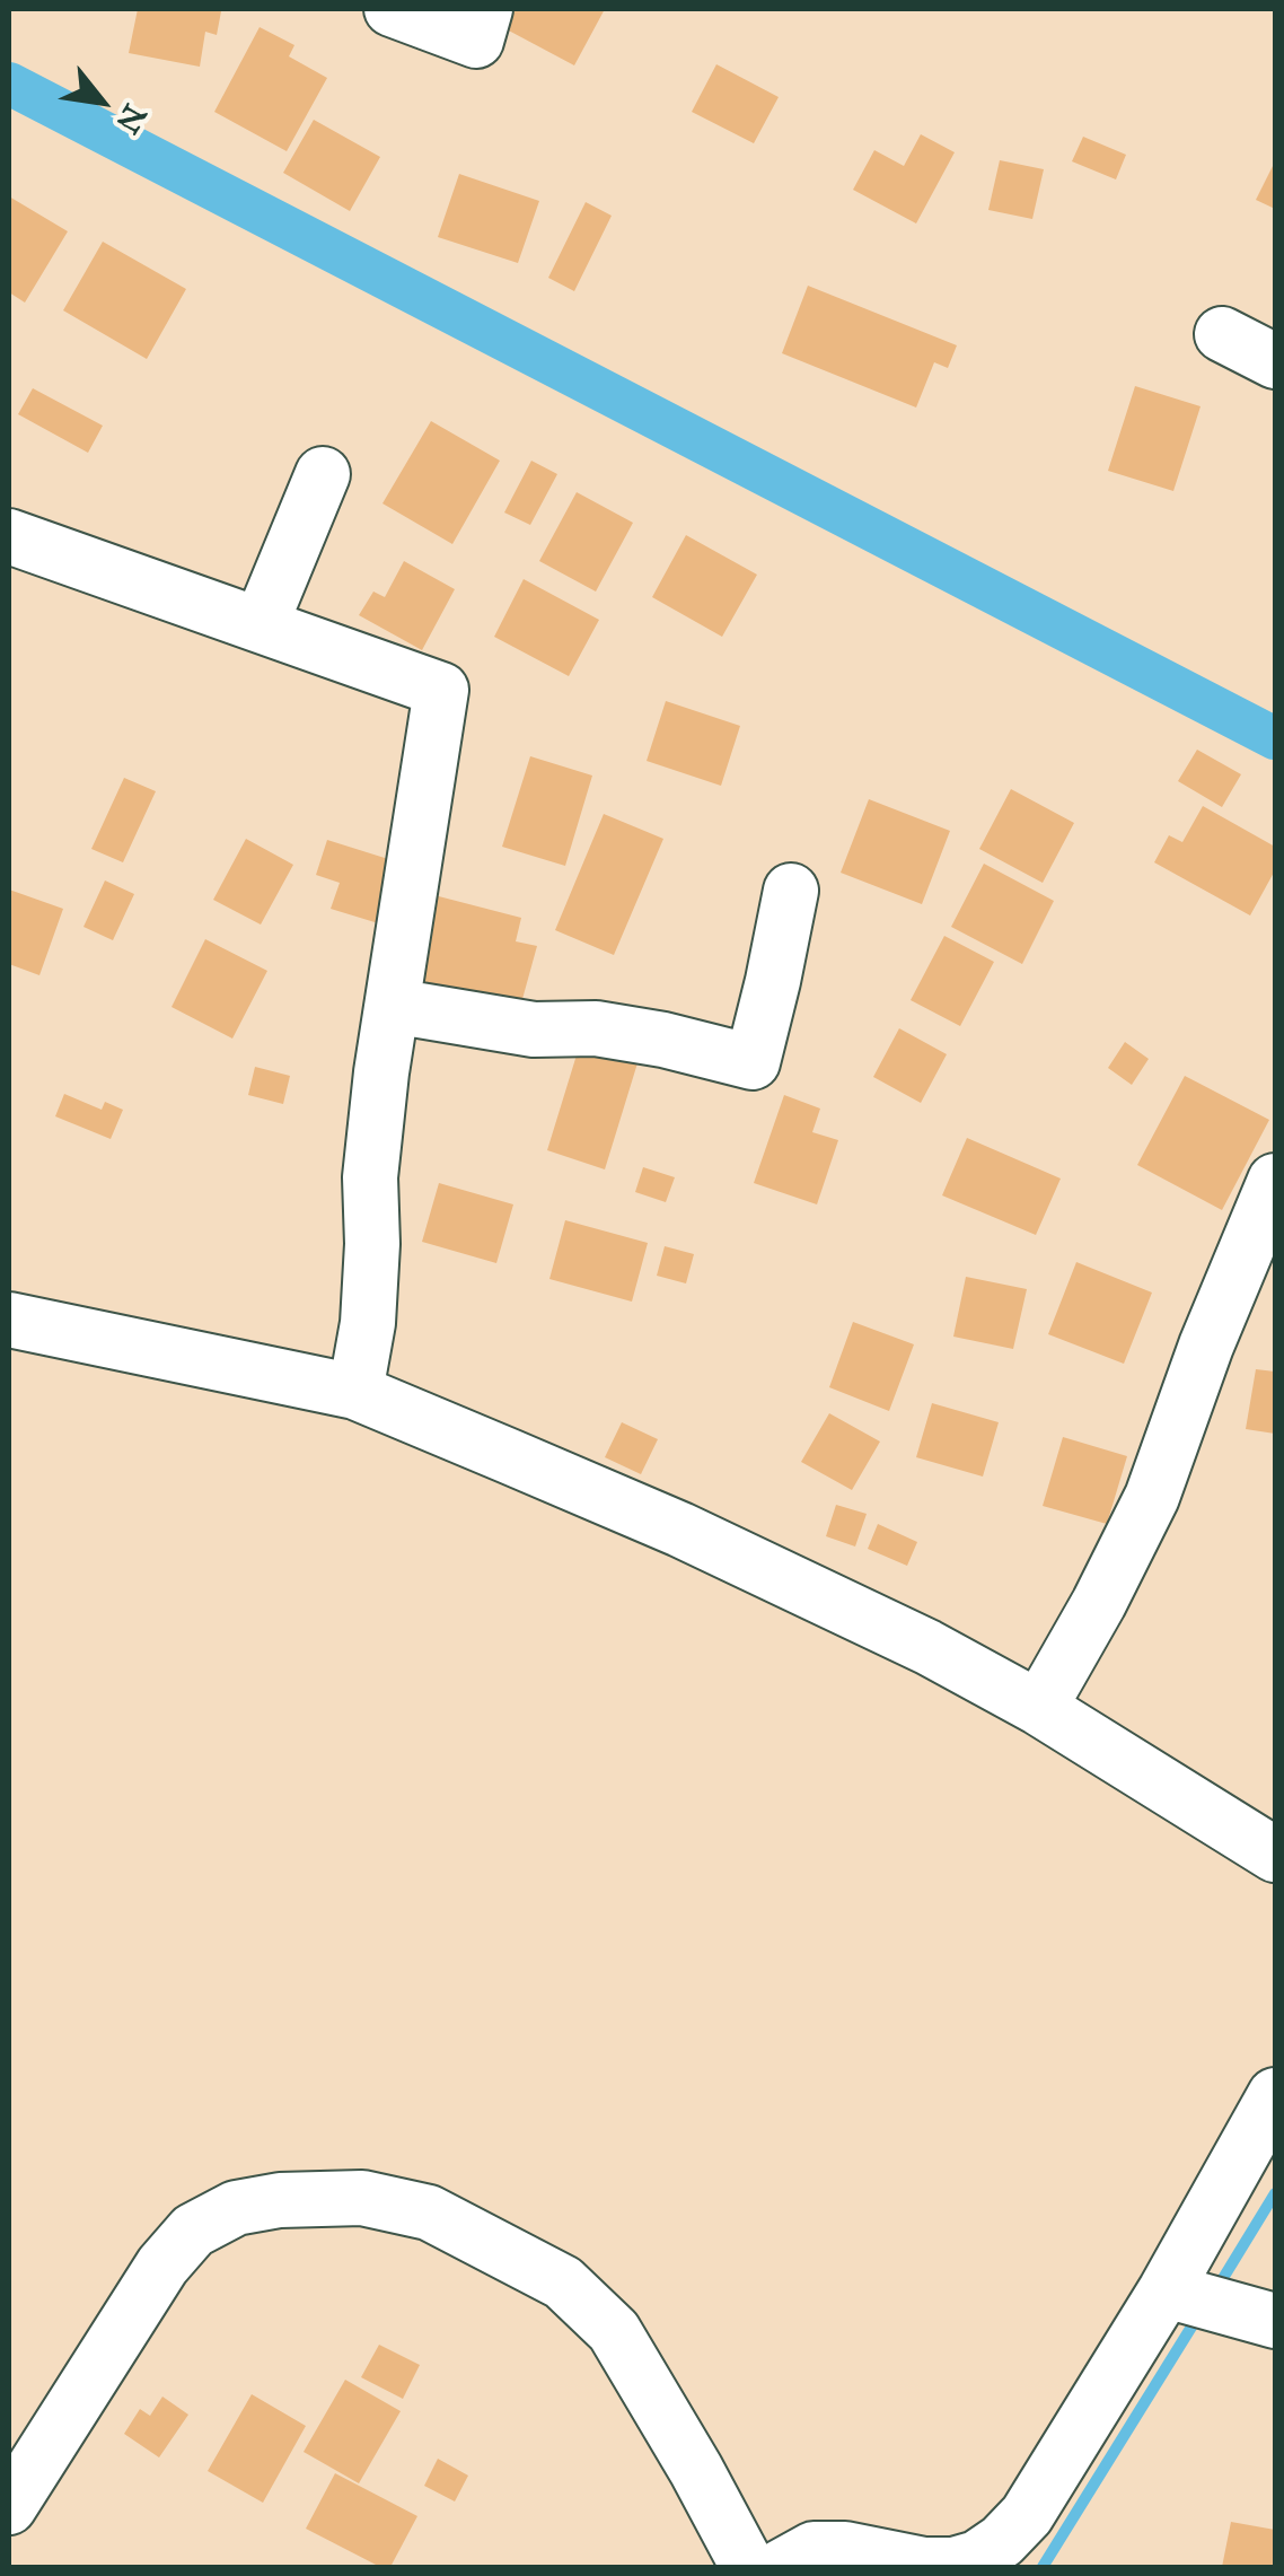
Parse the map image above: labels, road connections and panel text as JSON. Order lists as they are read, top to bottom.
{
  "north": "bottom right"
}
